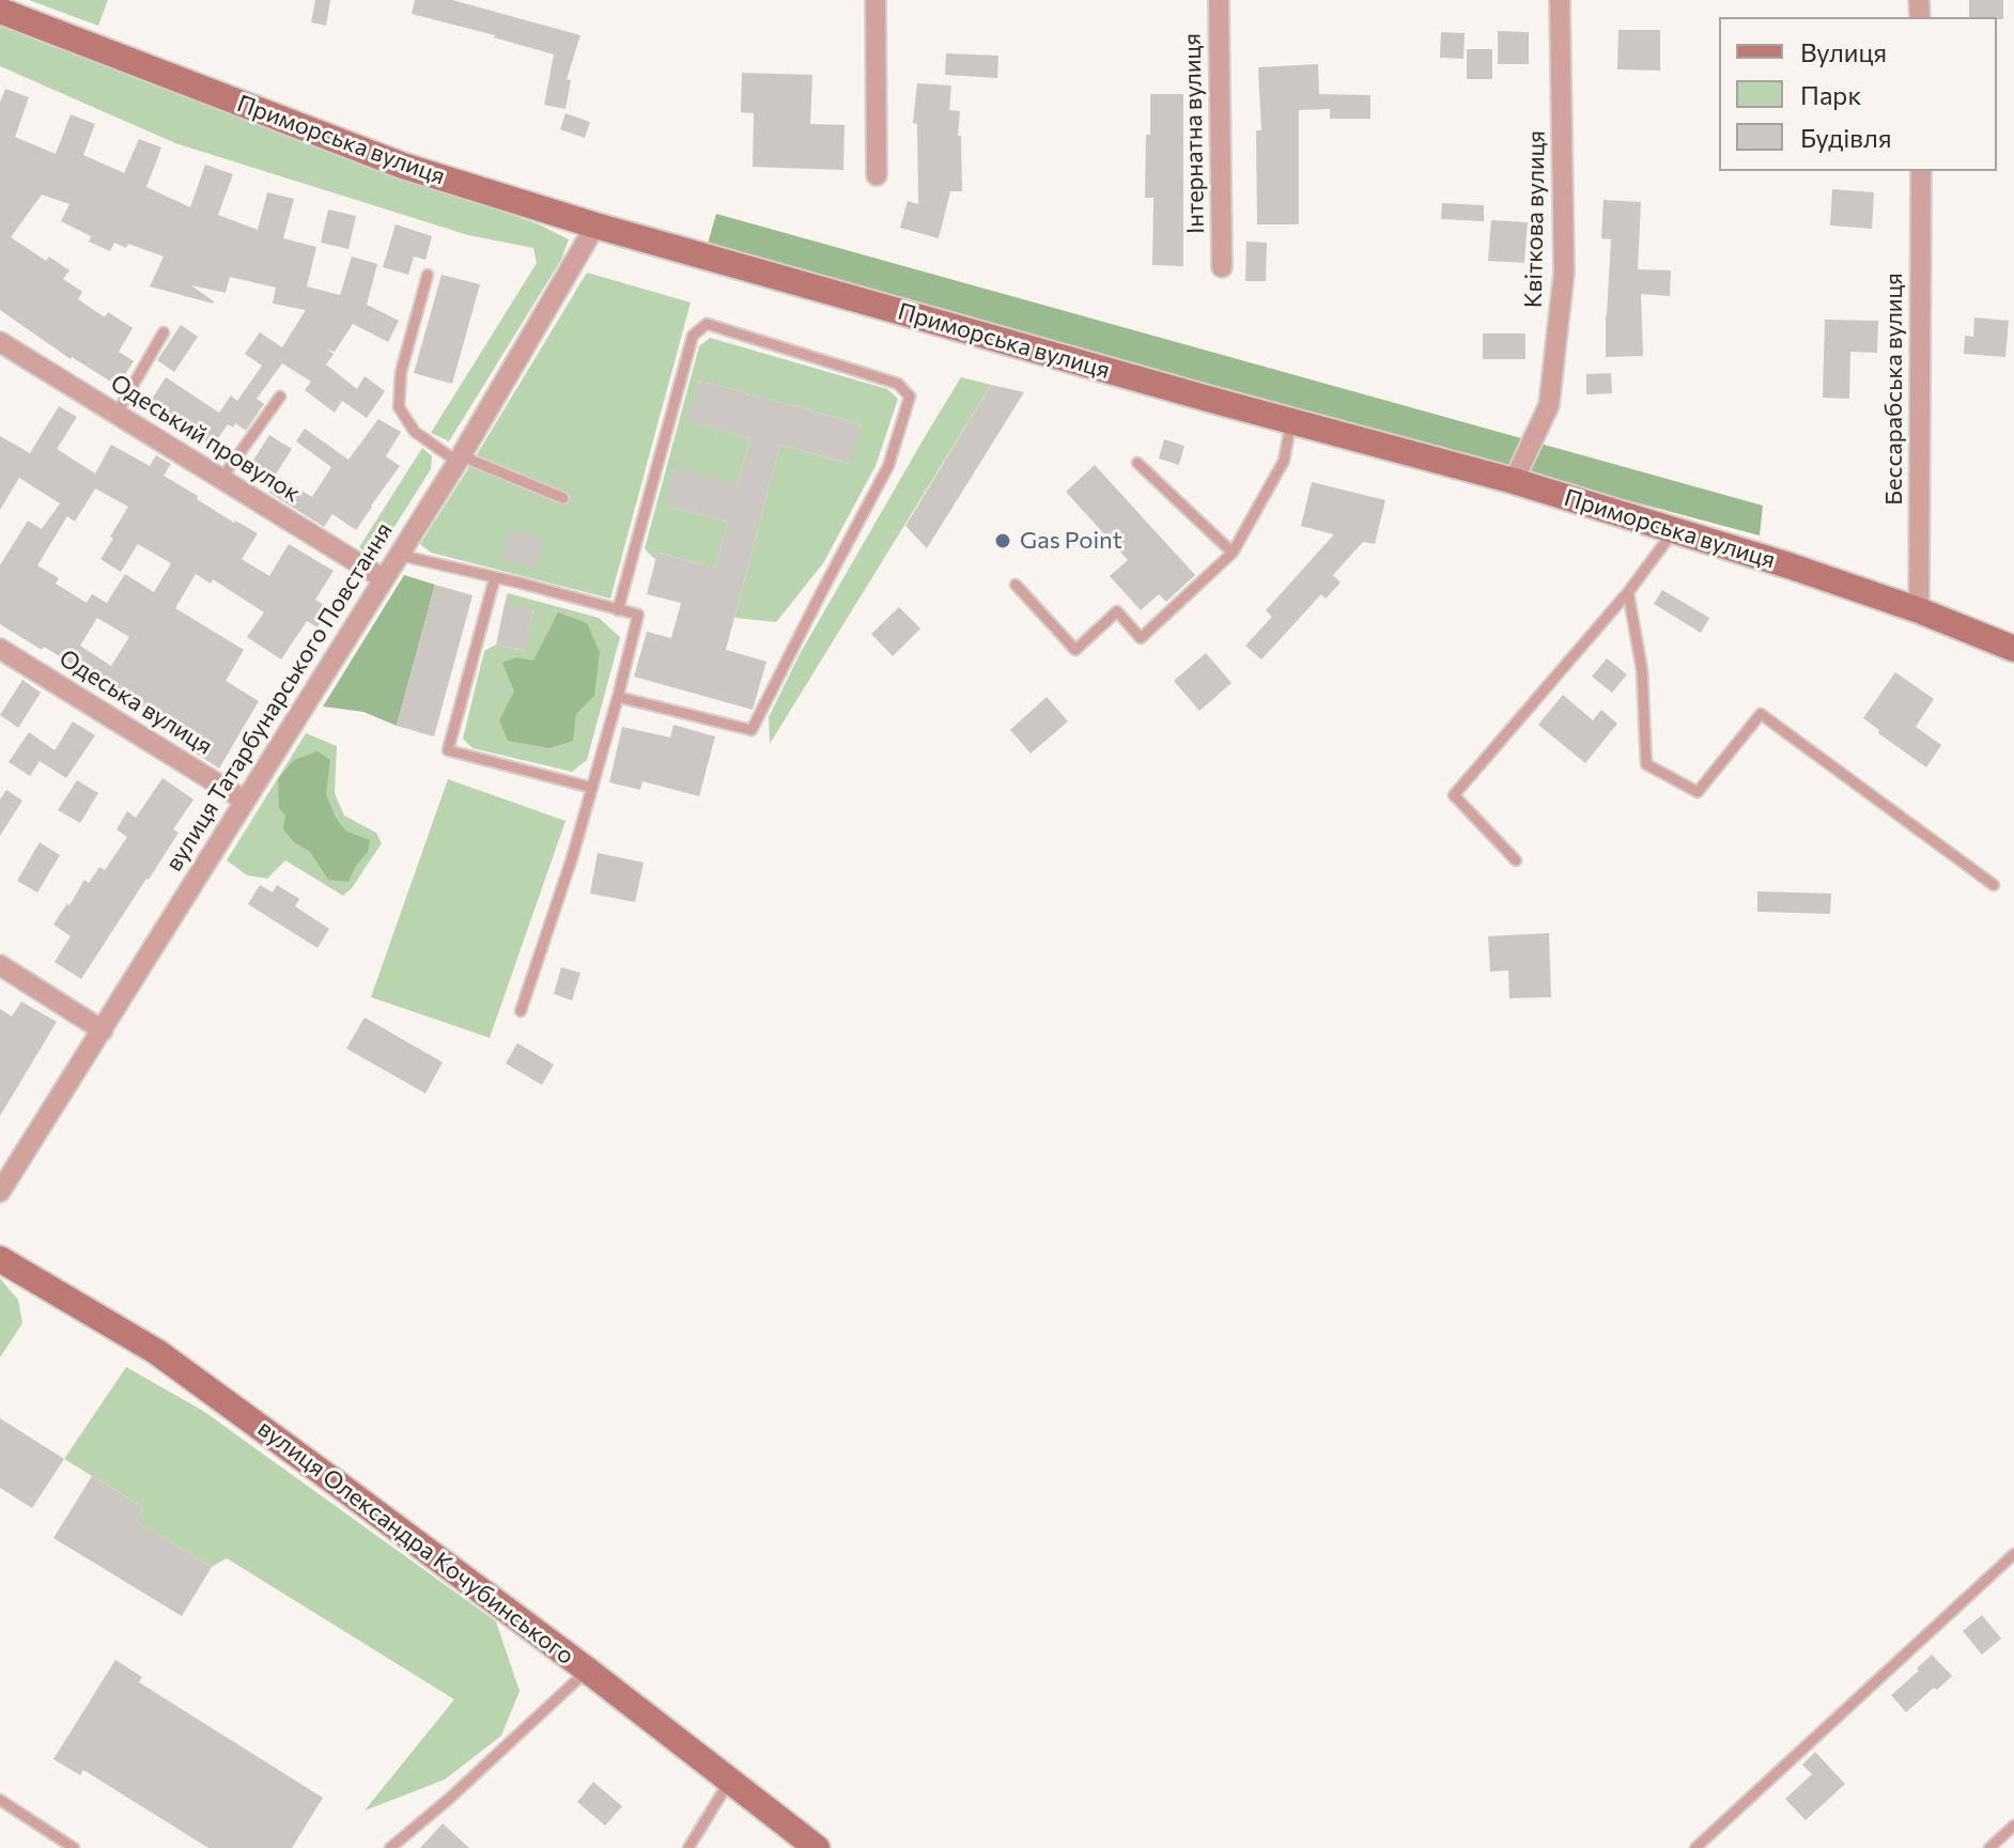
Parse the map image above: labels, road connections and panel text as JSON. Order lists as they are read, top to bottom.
{
  "streets": {
    "street": [
      "Інтернатна вулиця",
      "Приморська вулиця",
      "Квіткова вулиця",
      "Бессарабська вулиця",
      "Одеський провулок",
      "вулиця Татарбунарського Повстання",
      "Одеська вулиця",
      "вулиця Олександра Кочубинського"
    ]
  },
  "crossings": [
    ["Приморська вулиця", "Квіткова вулиця"],
    ["Приморська вулиця", "Бессарабська вулиця"],
    ["Приморська вулиця", "вулиця Татарбунарського Повстання"],
    ["Одеський провулок", "вулиця Татарбунарського Повстання"],
    ["вулиця Татарбунарського Повстання", "Одеська вулиця"]
  ],
  "places": ["Gas Point"],
  "legend": ["Вулиця", "Парк", "Будівля"]
}
